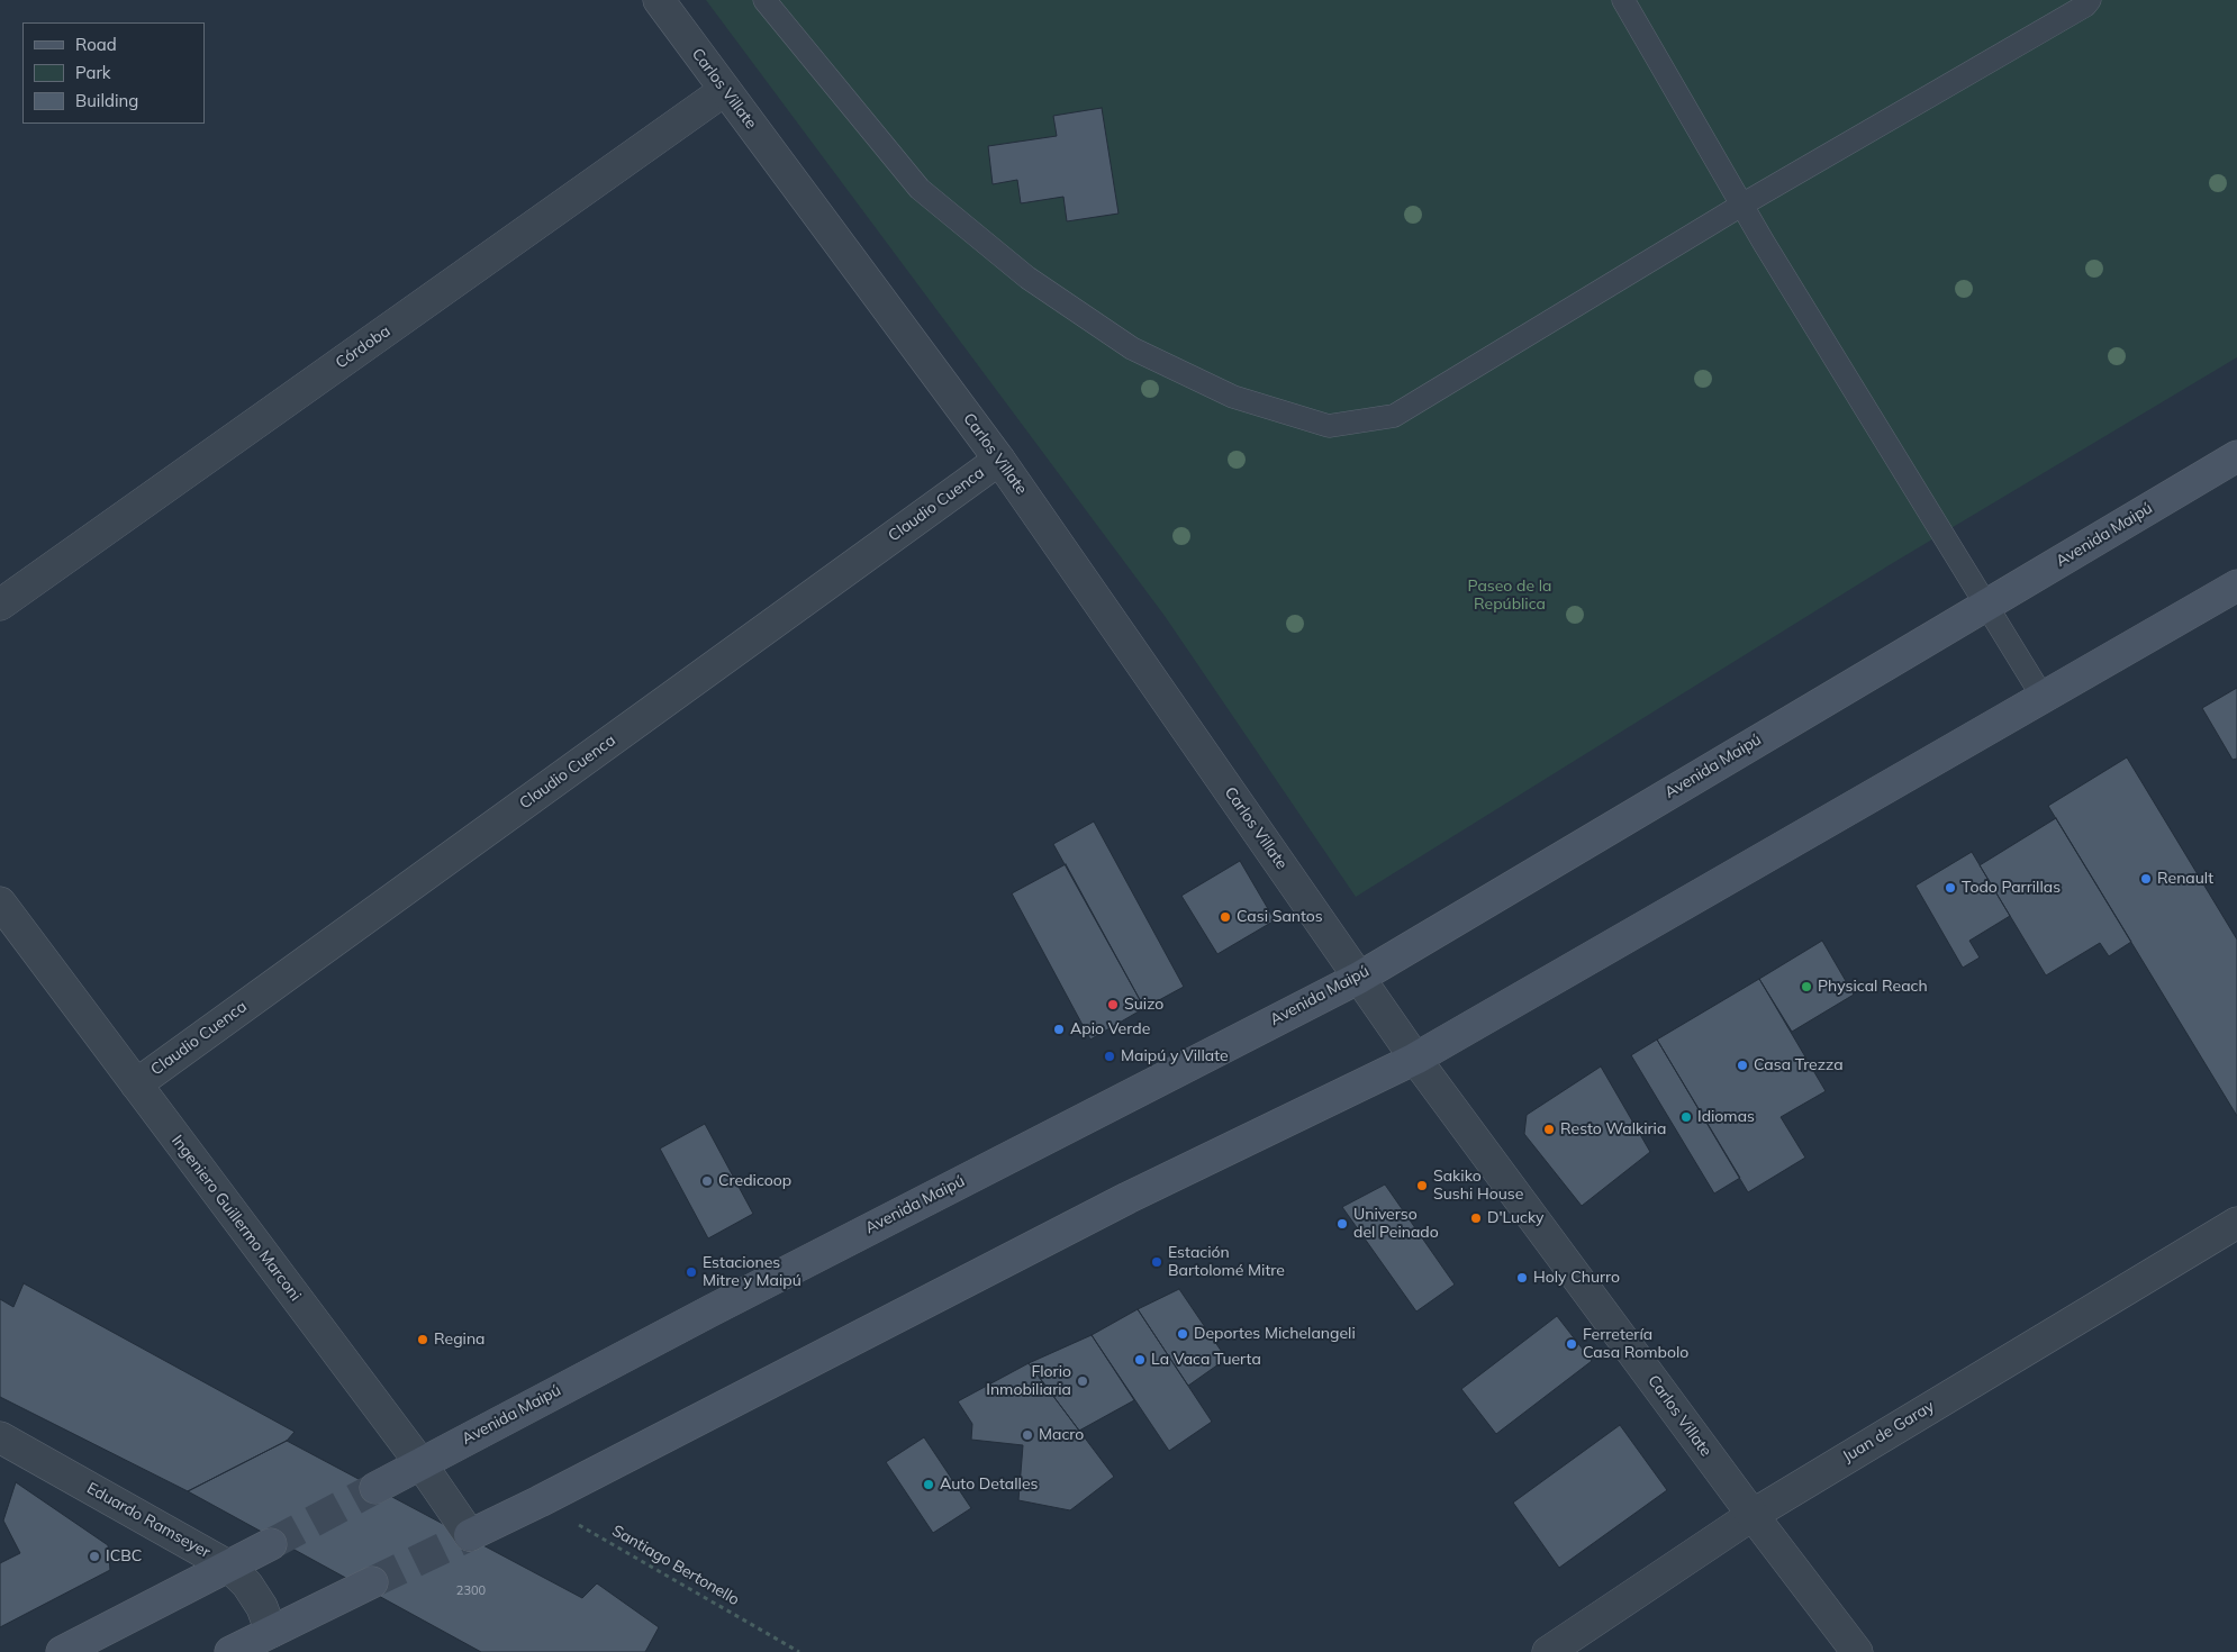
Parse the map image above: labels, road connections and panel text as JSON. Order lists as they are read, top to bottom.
{
  "streets": {
    "main road": ["Avenida Maipú"],
    "street": [
      "Carlos Villate",
      "Córdoba",
      "Claudio Cuenca",
      "Ingeniero Guillermo Marconi",
      "Juan de Garay",
      "Eduardo Ramseyer"
    ],
    "path": ["Santiago Bertonello"]
  },
  "crossings": [
    ["Carlos Villate", "Córdoba"],
    ["Carlos Villate", "Claudio Cuenca"],
    ["Carlos Villate", "Avenida Maipú"],
    ["Carlos Villate", "Juan de Garay"],
    ["Claudio Cuenca", "Ingeniero Guillermo Marconi"],
    ["Avenida Maipú", "Ingeniero Guillermo Marconi"]
  ],
  "parks": ["Paseo de la República"],
  "places": [
    "Renault",
    "Todo Parrillas",
    "Casi Santos",
    "Physical Reach",
    "Suizo",
    "Apio Verde",
    "Maipú y Villate",
    "Casa Trezza",
    "Idiomas",
    "Resto Walkiria",
    "Credicoop",
    "Sakiko Sushi House",
    "D'Lucky",
    "Universo del Peinado",
    "Estación Bartolomé Mitre",
    "Estaciones Mitre y Maipú",
    "Holy Churro",
    "Deportes Michelangeli",
    "Regina",
    "Ferretería Casa Rombolo",
    "La Vaca Tuerta",
    "Florio Inmobiliaria",
    "Macro",
    "Auto Detalles",
    "ICBC"
  ],
  "house_numbers": ["2300"],
  "legend": ["Road", "Park", "Building"]
}
